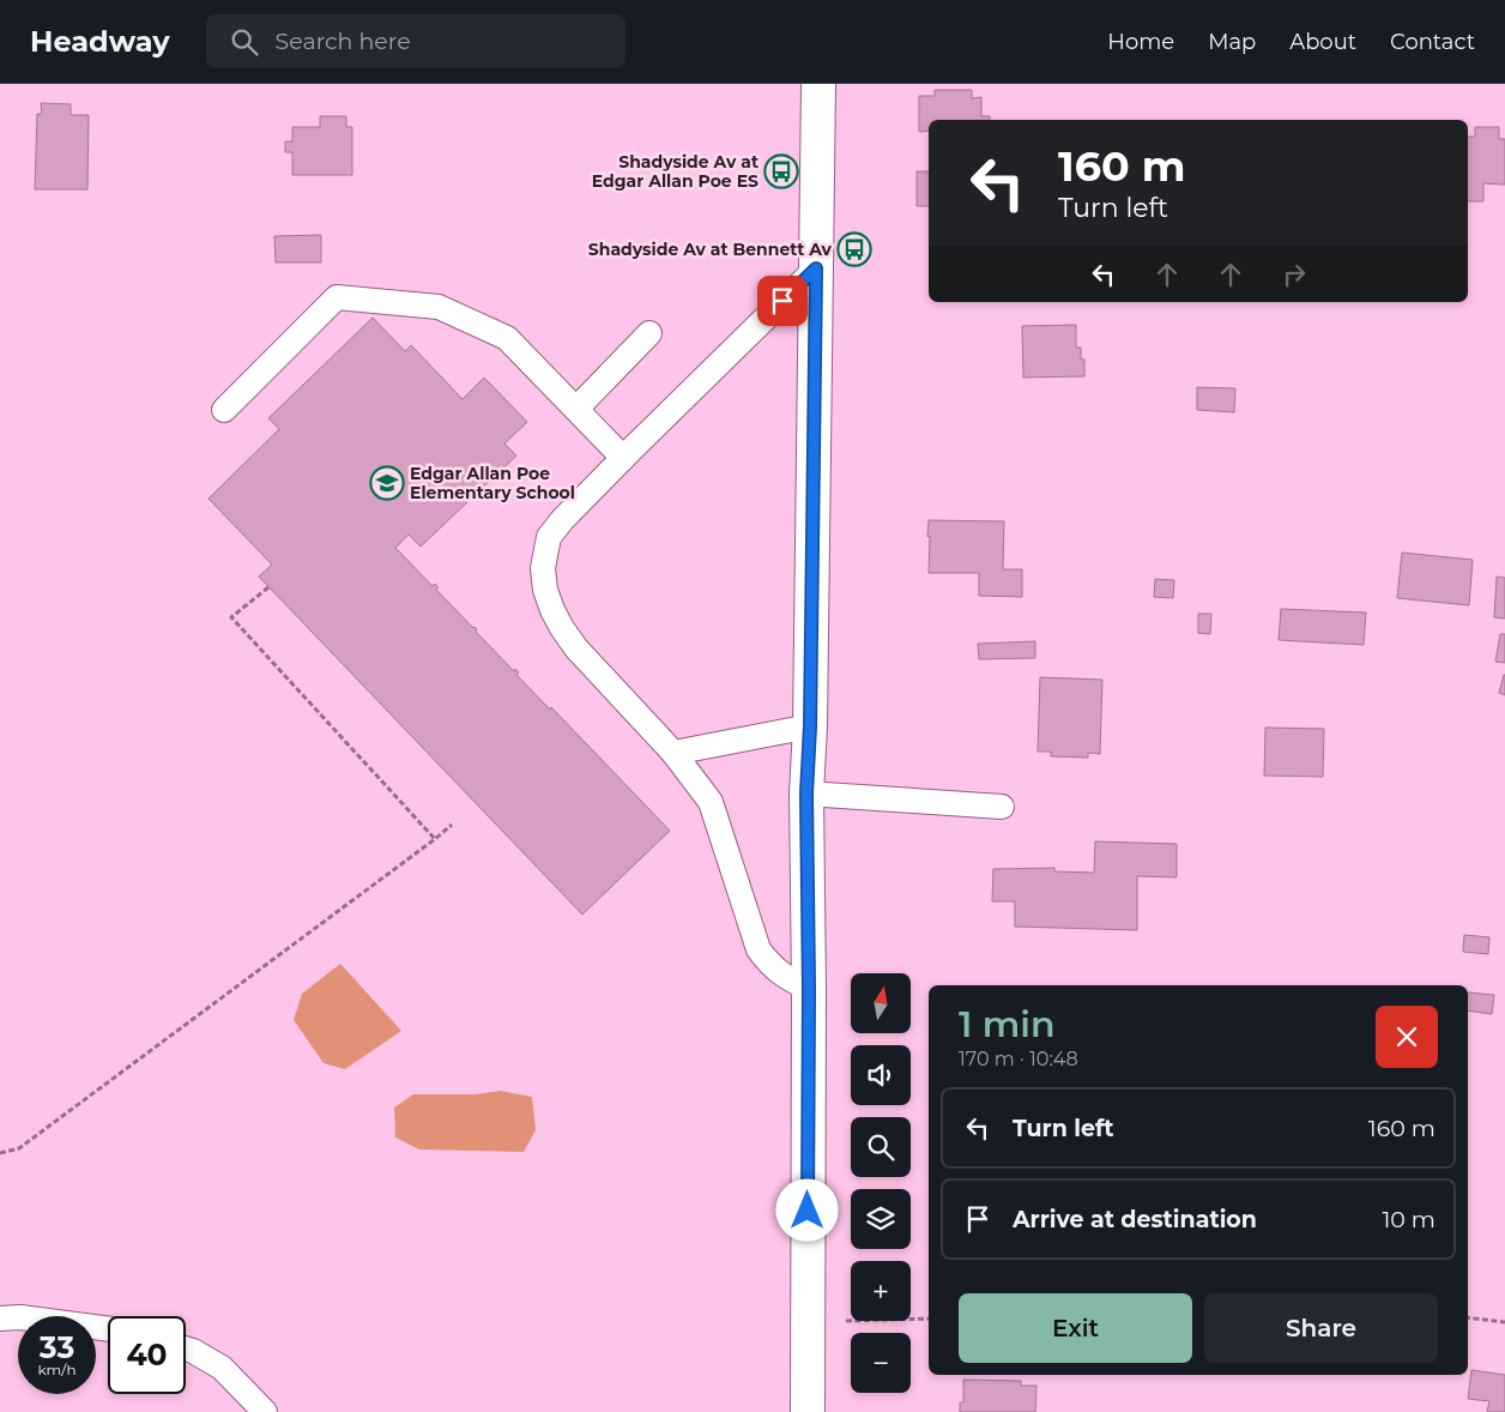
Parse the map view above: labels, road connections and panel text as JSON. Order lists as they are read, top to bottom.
{
  "places": {
    "bus stop": ["Shadyside Av at Edgar Allan Poe ES", "Shadyside Av at Bennett Av"],
    "school or university": ["Edgar Allan Poe Elementary School"]
  },
  "north": "top",
  "page": {
    "header": "Headway",
    "search": "Search here",
    "nav": [
      "Home",
      "Map",
      "About",
      "Contact"
    ],
    "turn": ["160 m", "Turn left"],
    "map_buttons": ["+", "−"],
    "heading": ["1 min", "170 m · 10:48"],
    "list": [
      {
        "name": "Turn left",
        "value": "160 m"
      },
      {
        "name": "Arrive at destination",
        "value": "10 m"
      }
    ],
    "buttons": ["Exit", "Share"],
    "speed": "33 km/h",
    "limit": "40"
  }
}
